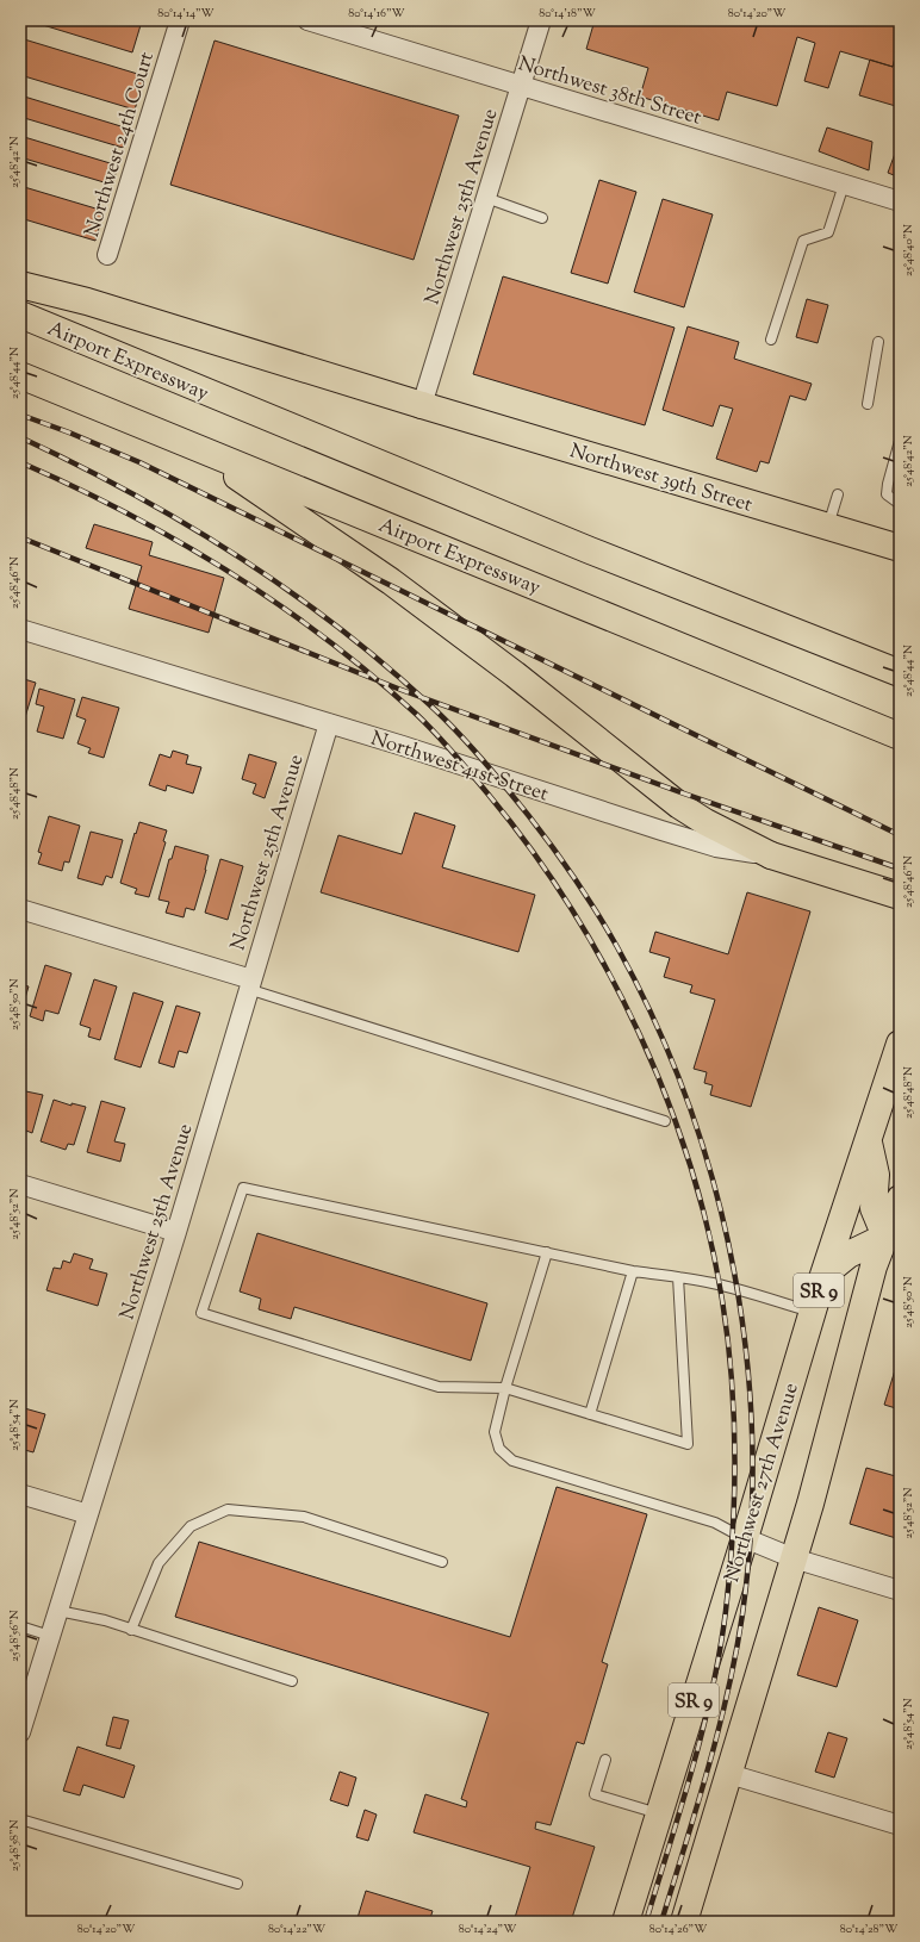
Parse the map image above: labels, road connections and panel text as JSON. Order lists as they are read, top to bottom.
{
  "streets": {
    "main road": [
      "Airport Expressway",
      "Northwest 39th Street",
      "Northwest 41st Street",
      "SR 9",
      "Northwest 27th Avenue"
    ],
    "street": ["Northwest 38th Street", "Northwest 24th Court", "Northwest 25th Avenue"]
  },
  "crossings": [
    ["Northwest 38th Street", "Northwest 25th Avenue"],
    ["Northwest 25th Avenue", "Northwest 39th Street"],
    ["Northwest 25th Avenue", "Northwest 41st Street"]
  ],
  "coordinates": [
    "80°14'14\"W",
    "80°14'16\"W",
    "80°14'18\"W",
    "80°14'20\"W",
    "25°48'42\"N",
    "25°48'40\"N",
    "25°48'44\"N",
    "25°48'46\"N",
    "25°48'48\"N",
    "25°48'50\"N",
    "25°48'52\"N",
    "25°48'54\"N",
    "25°48'56\"N",
    "25°48'58\"N",
    "80°14'22\"W",
    "80°14'24\"W",
    "80°14'26\"W",
    "80°14'28\"W"
  ]
}
